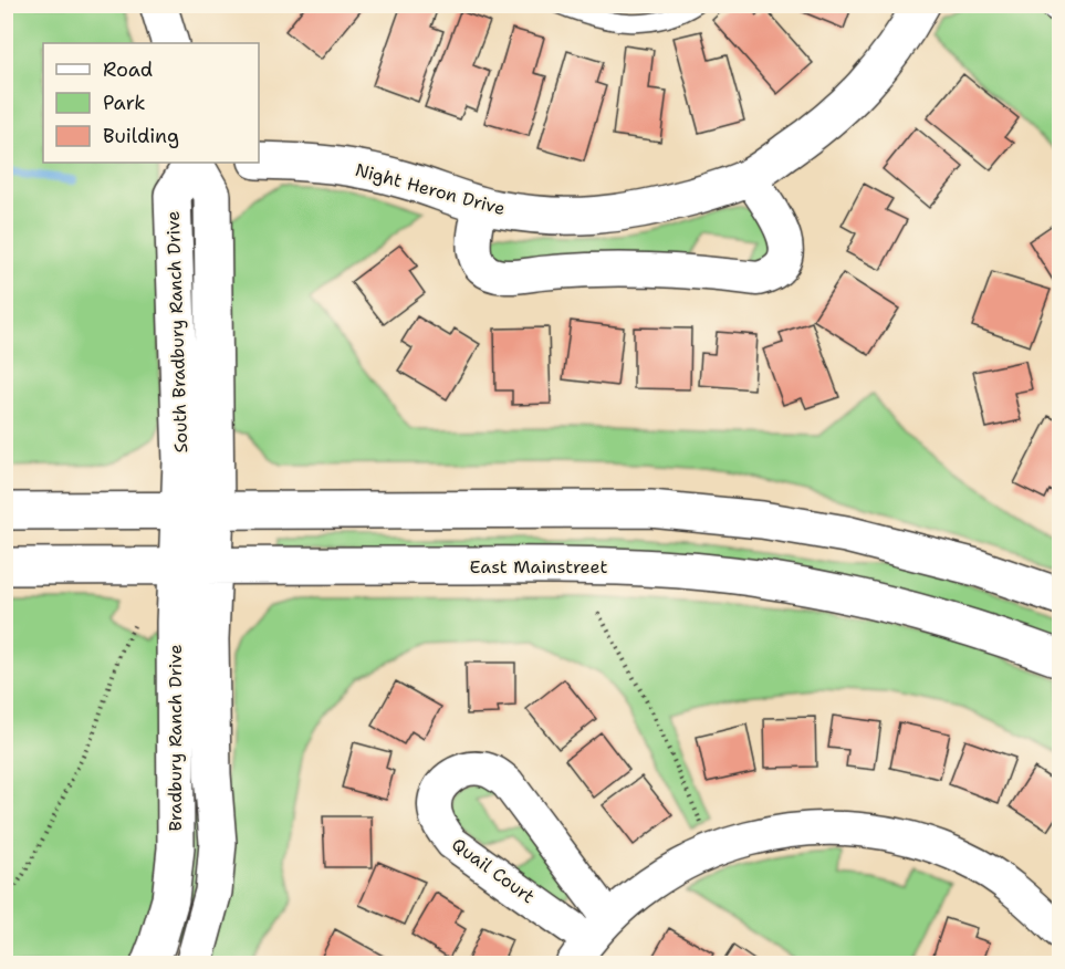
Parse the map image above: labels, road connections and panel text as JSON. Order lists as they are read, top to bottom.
{
  "streets": {
    "street": [
      "Night Heron Drive",
      "South Bradbury Ranch Drive",
      "East Mainstreet",
      "Bradbury Ranch Drive",
      "Quail Court"
    ]
  },
  "crossings": [
    ["South Bradbury Ranch Drive", "Bradbury Ranch Drive"],
    ["East Mainstreet", "Bradbury Ranch Drive"]
  ],
  "legend": ["Road", "Park", "Building"]
}
